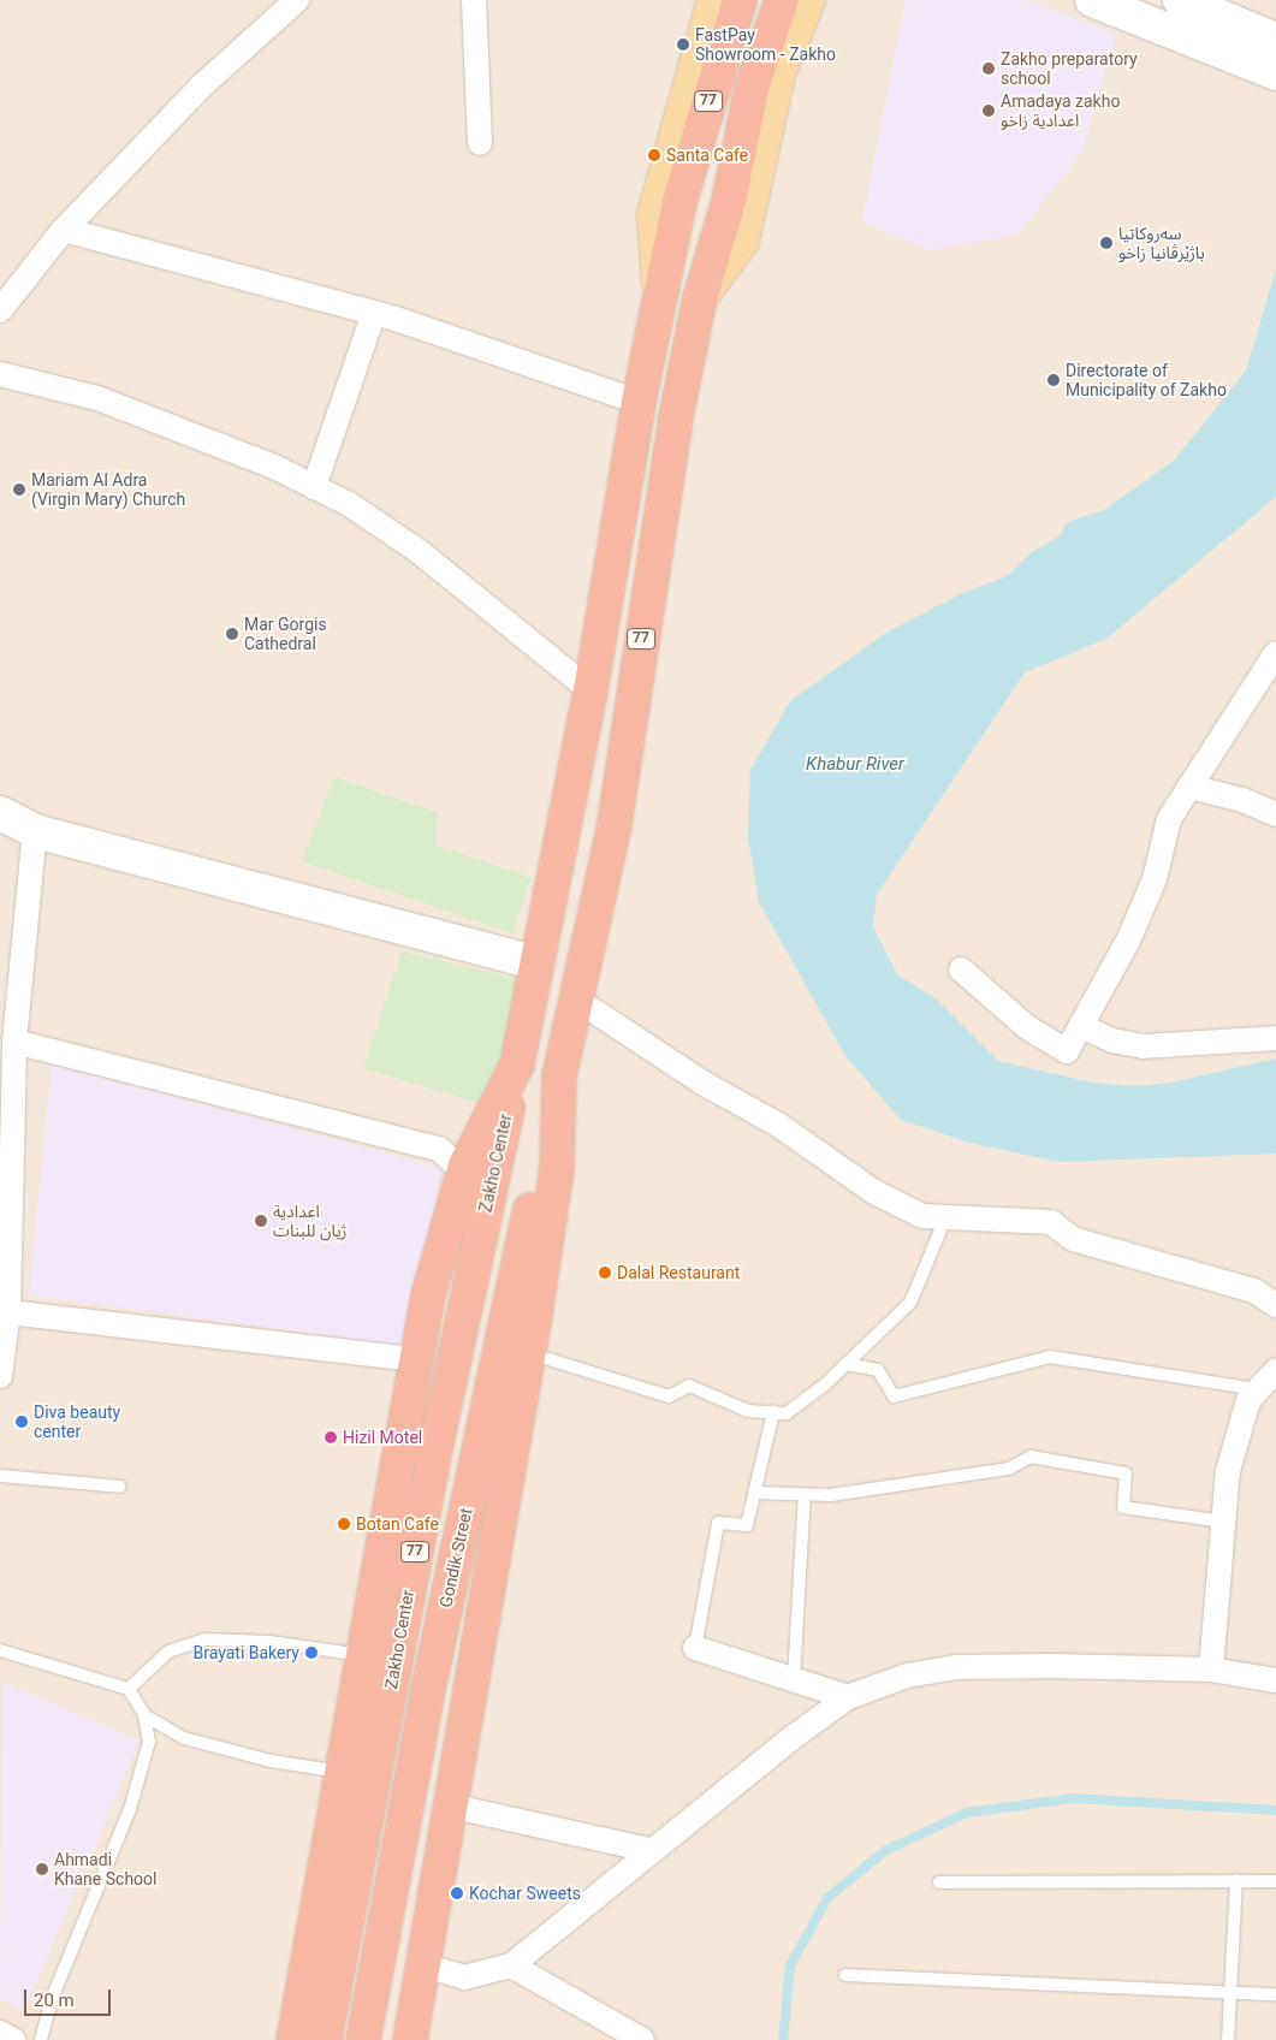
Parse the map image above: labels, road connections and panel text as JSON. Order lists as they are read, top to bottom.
{
  "streets": {
    "highway": ["77", "Zakho Center", "Gondik Street"]
  },
  "crossings": [
    ["77", "Zakho Center"],
    ["77", "Gondik Street"]
  ],
  "water": ["Khabur River"],
  "places": [
    "FastPay Showroom - Zakho",
    "Zakho preparatory school",
    "Amadaya zakho اعدادية زاخو",
    "Santa Cafe",
    "سه‌روكاتيا باژێرڤانيا زاخو",
    "Directorate of Municipality of Zakho",
    "Mariam Al Adra (Virgin Mary) Church",
    "Mar Gorgis Cathedral",
    "اعدادية ژیان للبنات",
    "Dalal Restaurant",
    "Diva beauty center",
    "Hizil Motel",
    "Botan Cafe",
    "Brayati Bakery",
    "Ahmadi Khane School",
    "Kochar Sweets"
  ],
  "scale_bar": "20 m"
}
